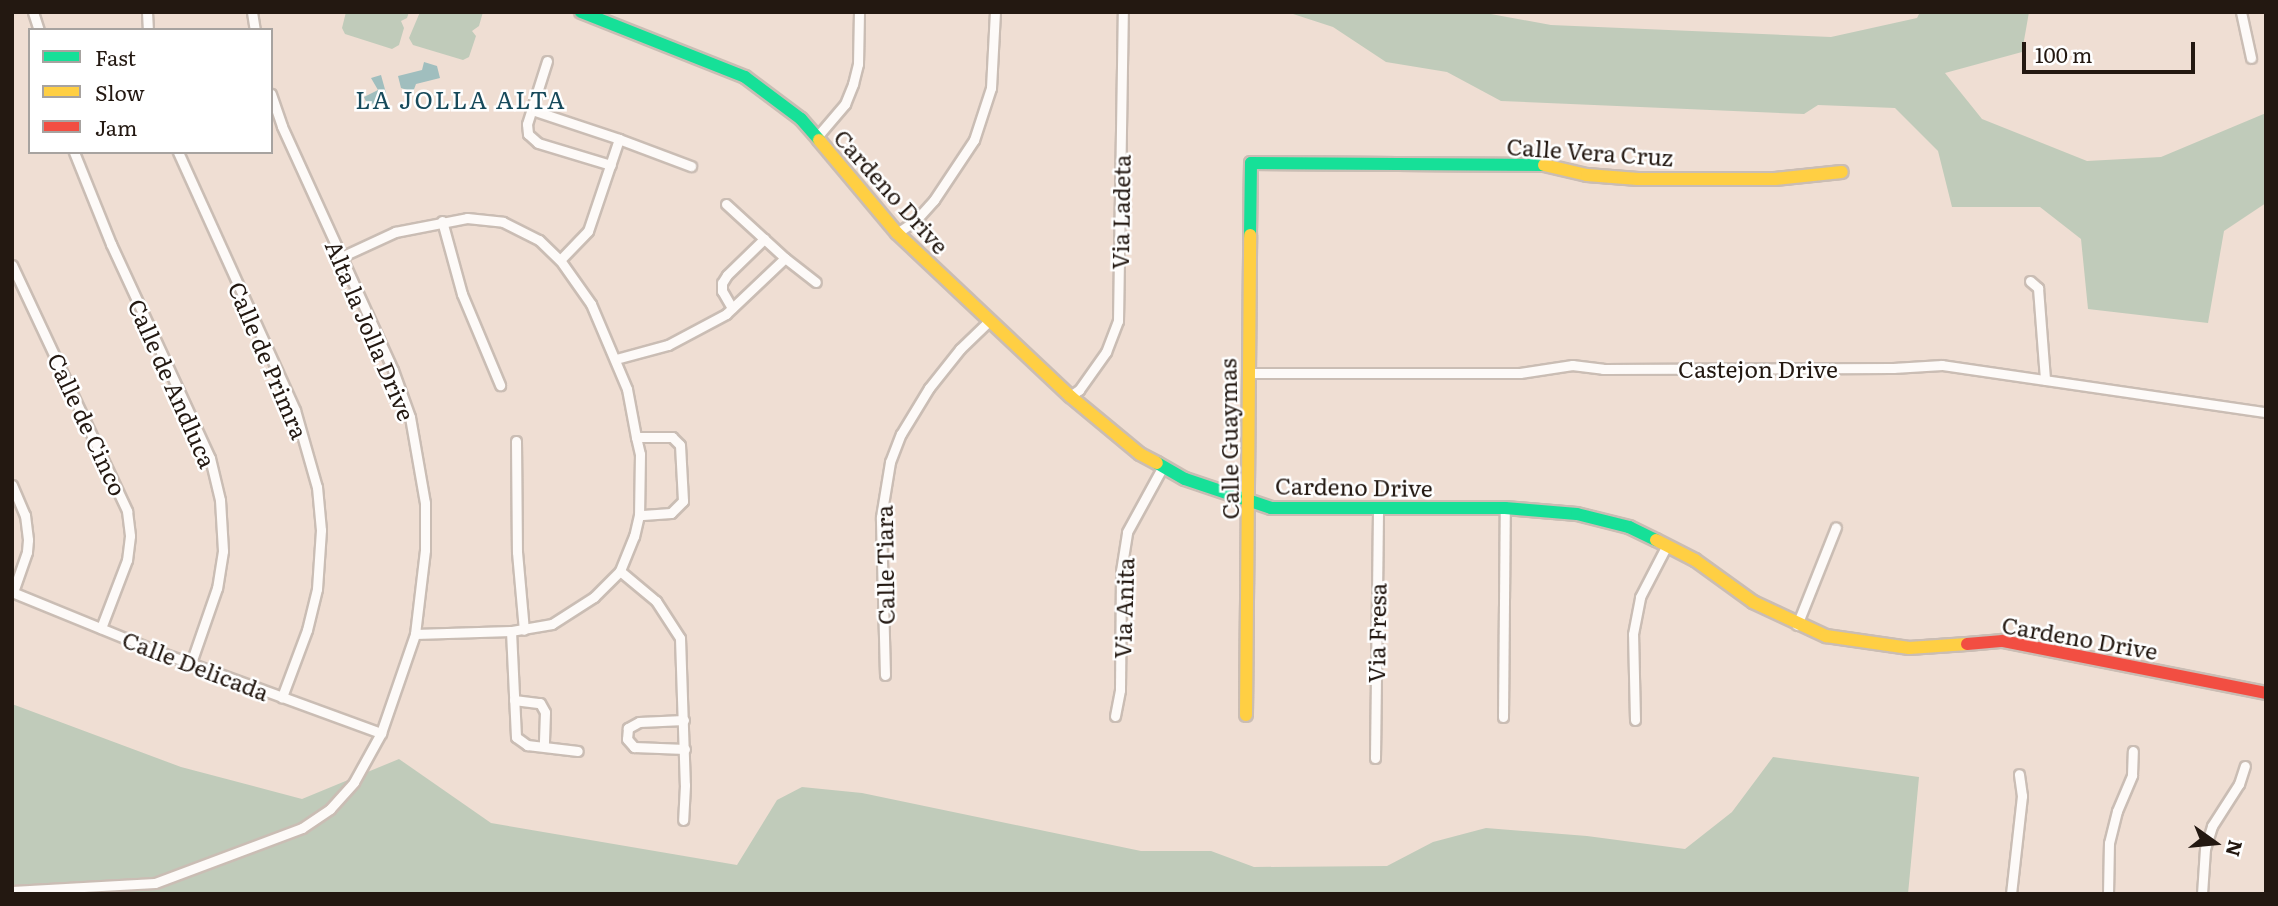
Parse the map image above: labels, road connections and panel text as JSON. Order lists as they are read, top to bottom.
{
  "streets": {
    "street": [
      "Calle Vera Cruz",
      "Cardeno Drive",
      "Via Ladeta",
      "Alta la Jolla Drive",
      "Calle de Primra",
      "Castejon Drive",
      "Calle de Andluca",
      "Calle de Cinco",
      "Calle Guaymas",
      "Calle Tiara",
      "Via Anita",
      "Via Fresa",
      "Calle Delicada"
    ]
  },
  "crossings": [
    ["Calle Vera Cruz", "Calle Guaymas"],
    ["Cardeno Drive", "Via Ladeta"],
    ["Cardeno Drive", "Calle Guaymas"],
    ["Cardeno Drive", "Calle Tiara"],
    ["Cardeno Drive", "Via Anita"],
    ["Cardeno Drive", "Via Fresa"],
    ["Alta la Jolla Drive", "Calle Delicada"],
    ["Calle de Primra", "Calle Delicada"],
    ["Castejon Drive", "Calle Guaymas"],
    ["Calle de Andluca", "Calle Delicada"],
    ["Calle de Cinco", "Calle Delicada"]
  ],
  "districts": ["LA JOLLA ALTA"],
  "legend": ["Fast", "Slow", "Jam"],
  "scale_bar": "100 m",
  "north": "right"
}
